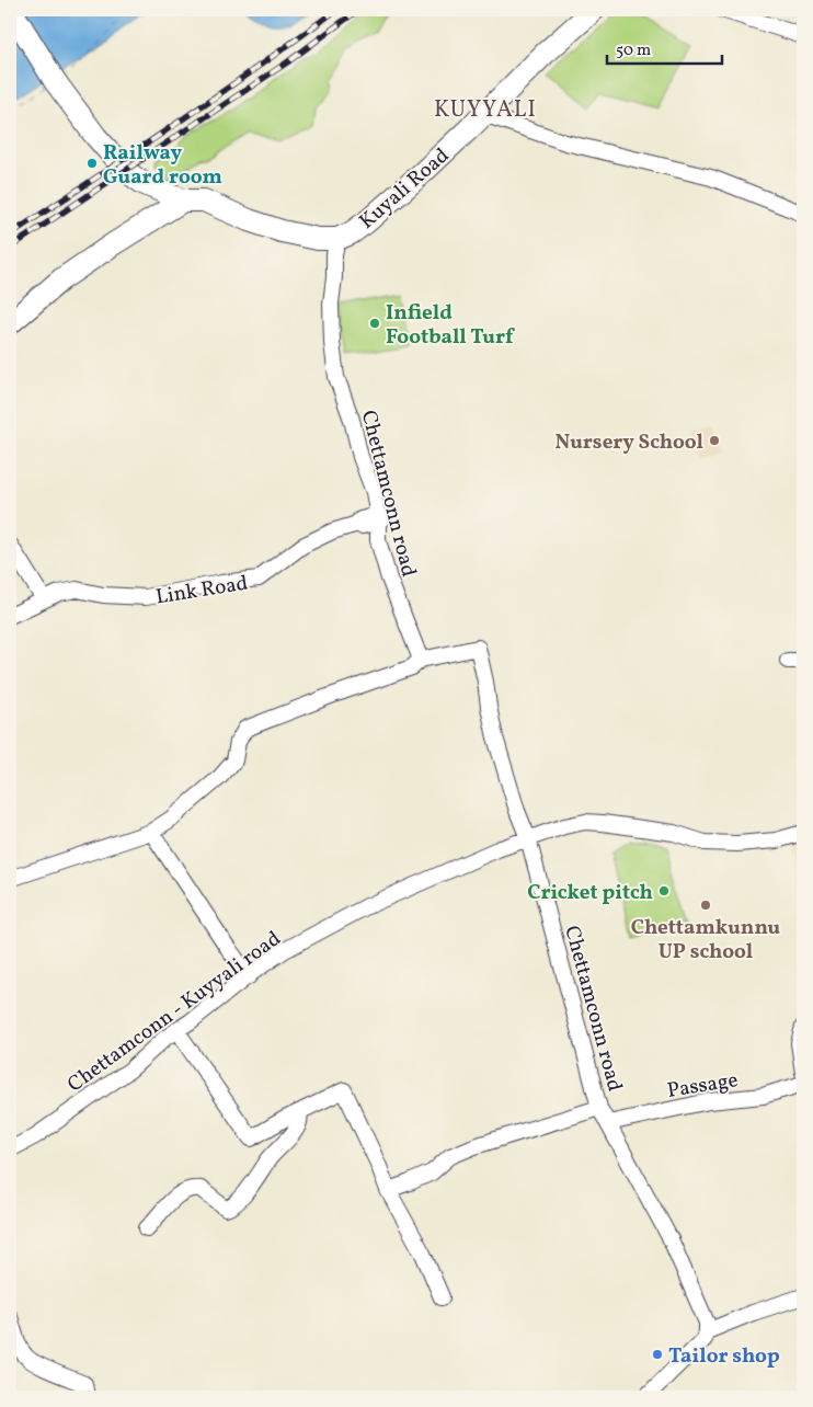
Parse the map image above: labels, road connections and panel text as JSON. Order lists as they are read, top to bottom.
{
  "streets": {
    "main road": ["Kuyali Road"],
    "street": [
      "Chettamconn road",
      "Link Road",
      "Chettamconn - Kuyyali road",
      "Passage"
    ]
  },
  "crossings": [
    ["Kuyali Road", "Chettamconn road"],
    ["Chettamconn road", "Link Road"],
    ["Chettamconn road", "Chettamconn - Kuyyali road"],
    ["Chettamconn road", "Passage"]
  ],
  "districts": ["KUYYALI"],
  "places": [
    "Railway Guard room",
    "Infield Football Turf",
    "Nursery School",
    "Cricket pitch",
    "Chettamkunnu UP school",
    "Tailor shop"
  ],
  "scale_bar": "50 m"
}
